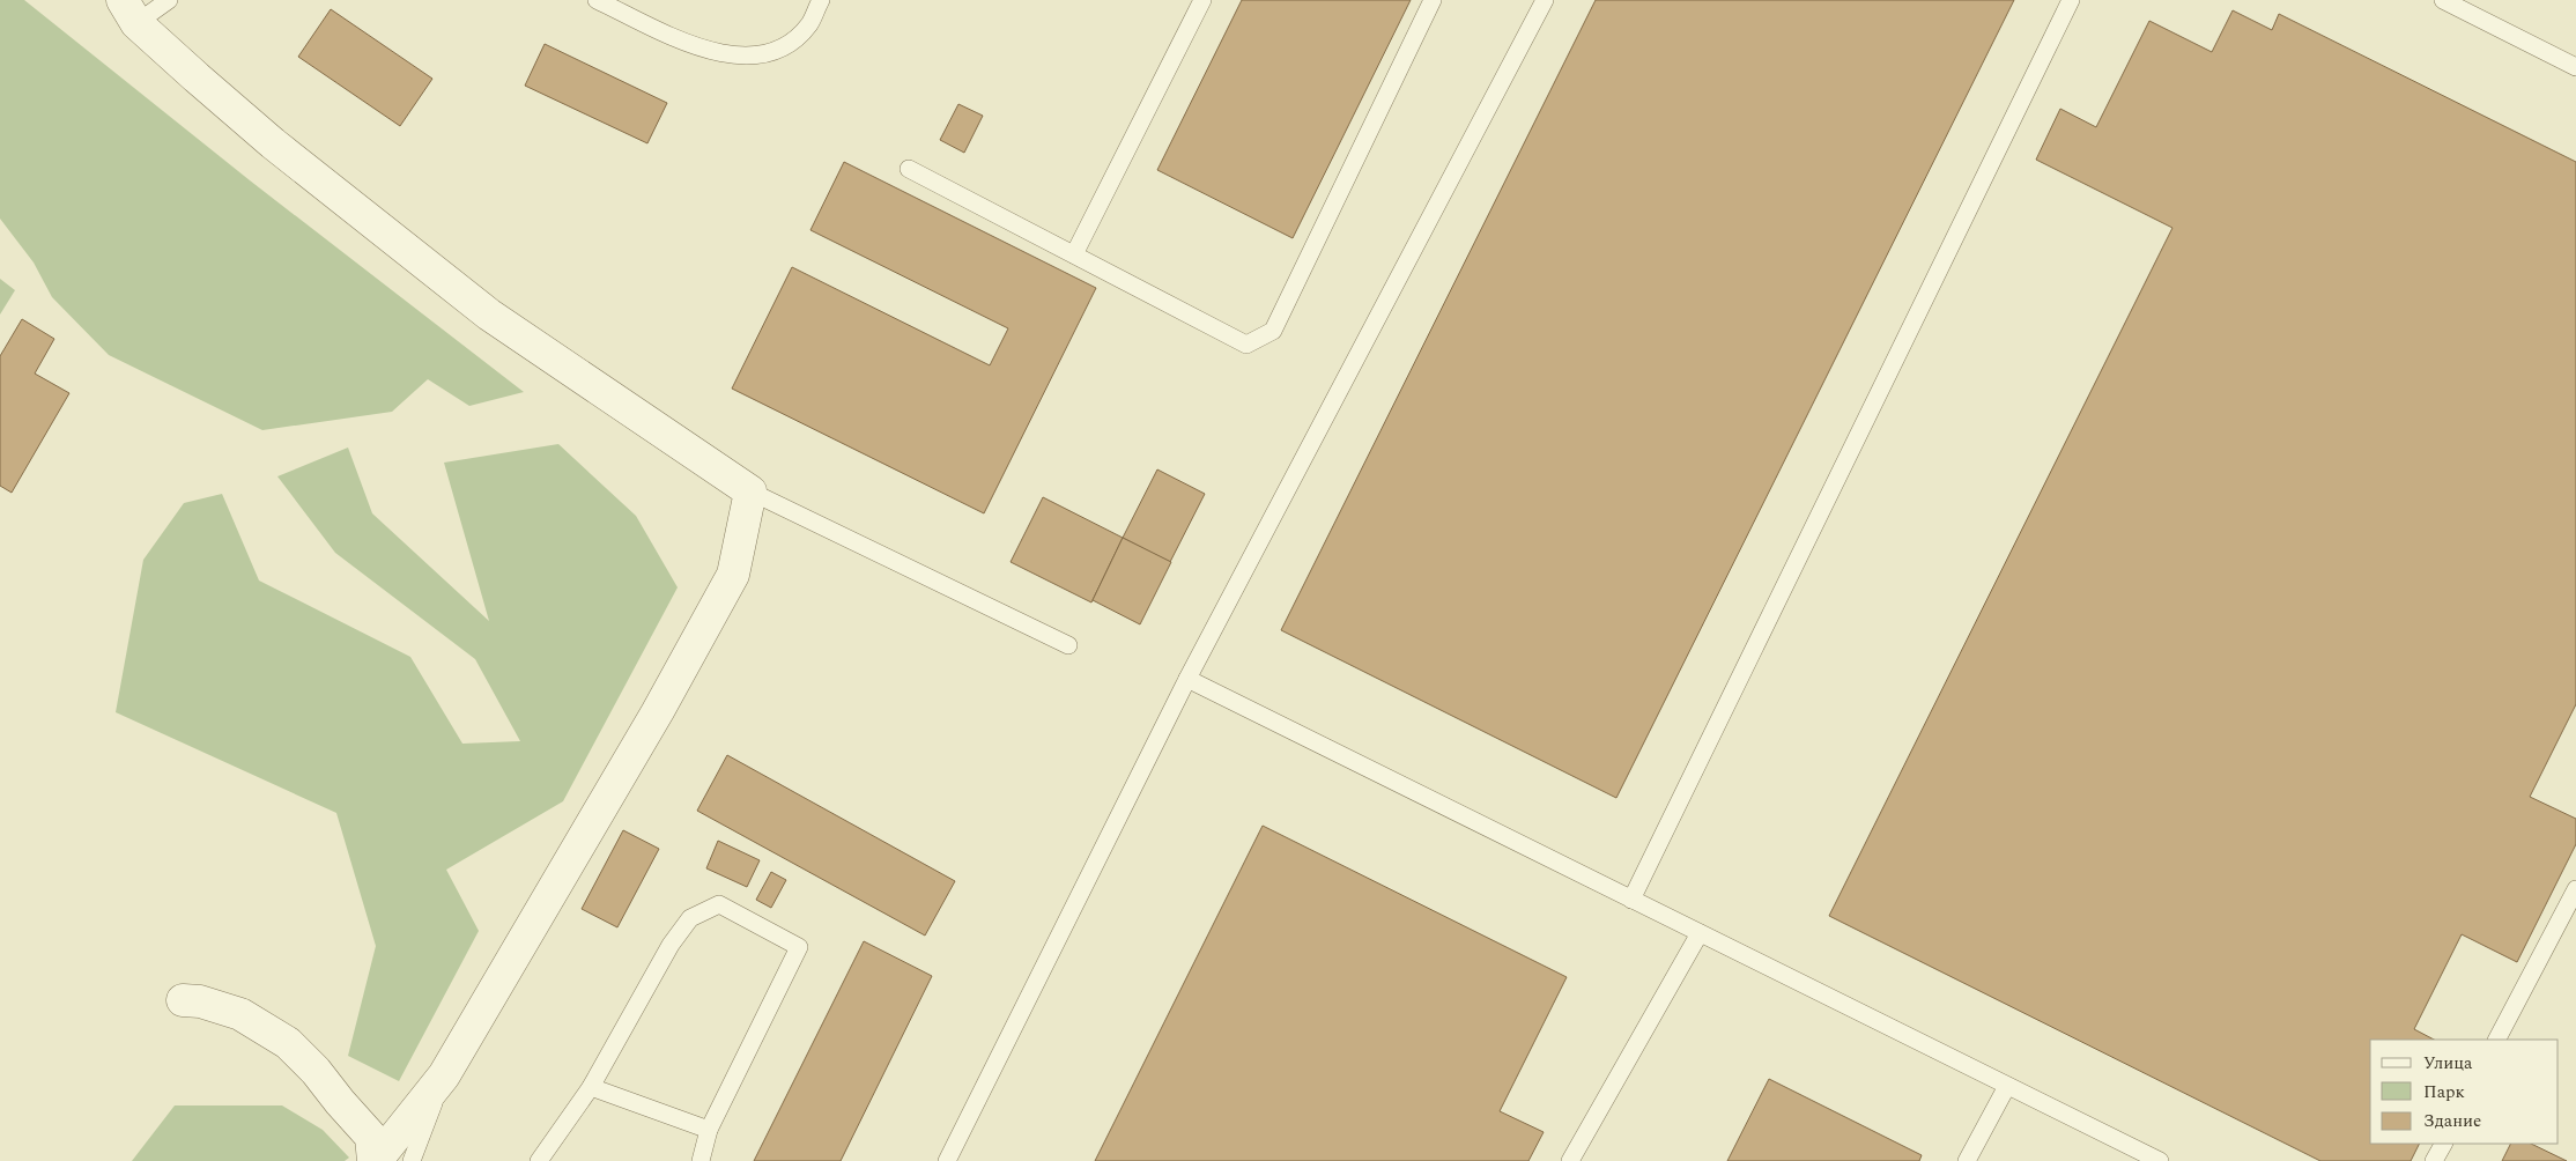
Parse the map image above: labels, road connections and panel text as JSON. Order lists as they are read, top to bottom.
{
  "legend": ["Улица", "Парк", "Здание"]
}
